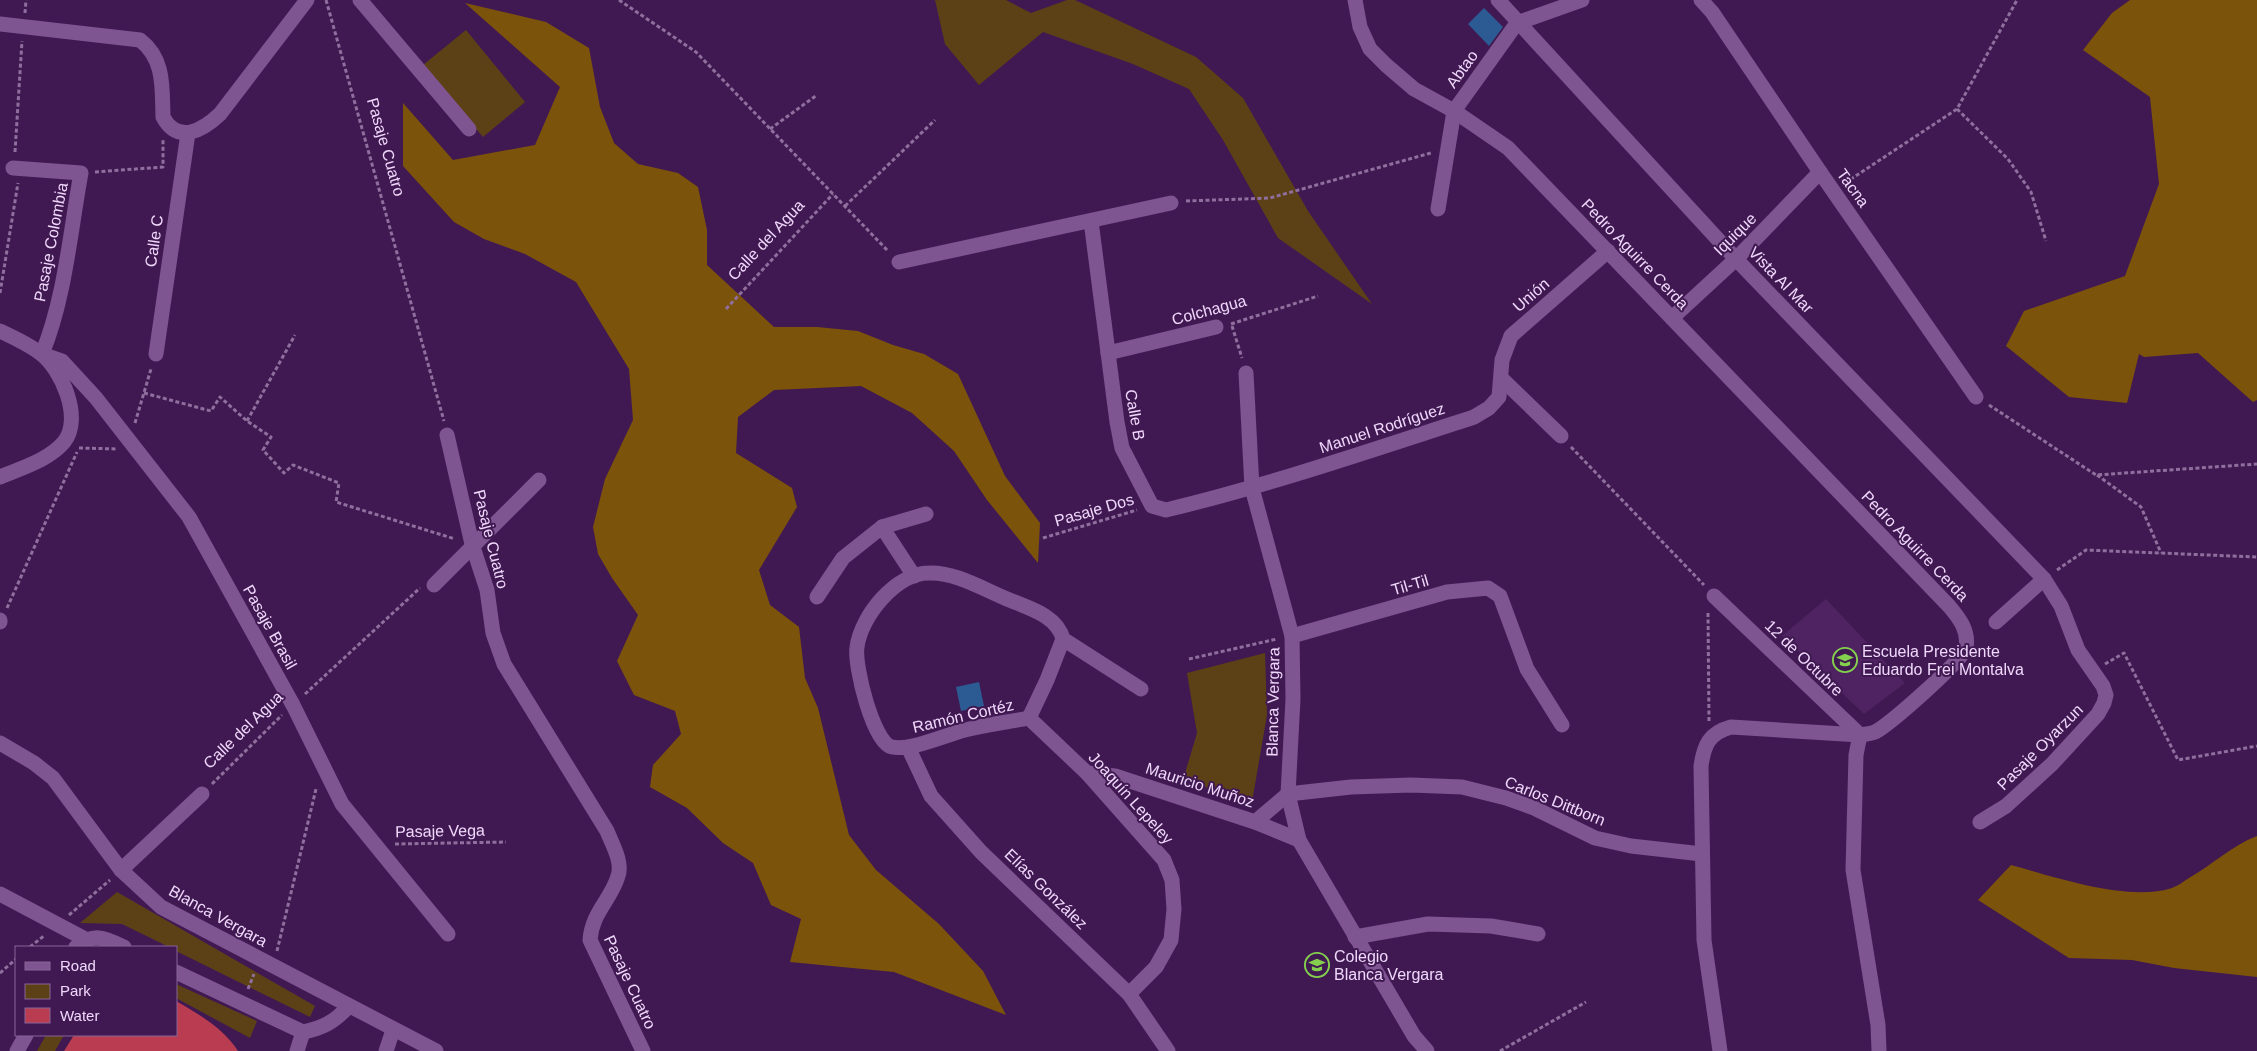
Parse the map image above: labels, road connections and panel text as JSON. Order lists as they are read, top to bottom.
{
  "streets": {
    "street": [
      "Abtao",
      "Pasaje Cuatro",
      "Tacna",
      "Iquique",
      "Calle del Agua",
      "Calle C",
      "Pasaje Colombia",
      "Pedro Aguirre Cerda",
      "Vista Al Mar",
      "Unión",
      "Colchagua",
      "Calle B",
      "Manuel Rodríguez",
      "Til-Til",
      "Pasaje Brasil",
      "12 de Octubre",
      "Blanca Vergara",
      "Ramón Cortéz",
      "Pasaje Oyarzun",
      "Mauricio Muñoz",
      "Joaquín Lepeley",
      "Carlos Dittborn",
      "Elías González"
    ],
    "path": ["Pasaje Dos", "Pasaje Vega"]
  },
  "crossings": [
    ["Abtao", "Pedro Aguirre Cerda"],
    ["Abtao", "Vista Al Mar"],
    ["Tacna", "Iquique"],
    ["Iquique", "Pedro Aguirre Cerda"],
    ["Iquique", "Vista Al Mar"],
    ["Calle del Agua", "Pasaje Brasil"],
    ["Calle del Agua", "Blanca Vergara"],
    ["Pasaje Colombia", "Pasaje Brasil"],
    ["Pedro Aguirre Cerda", "Unión"],
    ["Pedro Aguirre Cerda", "12 de Octubre"],
    ["Vista Al Mar", "Pasaje Oyarzun"],
    ["Unión", "Manuel Rodríguez"],
    ["Colchagua", "Calle B"],
    ["Calle B", "Pasaje Dos"],
    ["Manuel Rodríguez", "Blanca Vergara"],
    ["Til-Til", "Blanca Vergara"],
    ["Pasaje Brasil", "Pasaje Vega"],
    ["Blanca Vergara", "Mauricio Muñoz"],
    ["Blanca Vergara", "Carlos Dittborn"],
    ["Ramón Cortéz", "Joaquín Lepeley"],
    ["Ramón Cortéz", "Elías González"],
    ["Mauricio Muñoz", "Joaquín Lepeley"],
    ["Joaquín Lepeley", "Elías González"]
  ],
  "places": {
    "school or university": ["Escuela Presidente Eduardo Frei Montalva", "Colegio Blanca Vergara"]
  },
  "legend": ["Road", "Park", "Water"]
}
